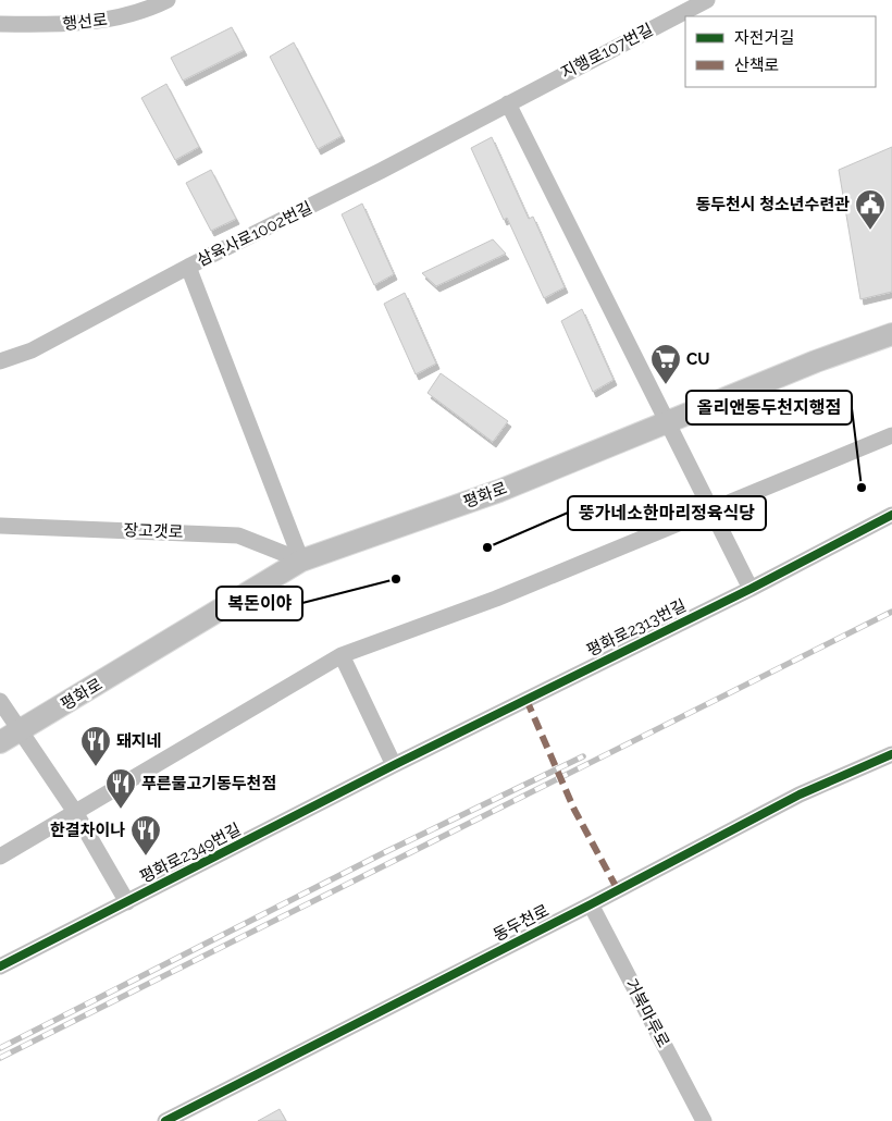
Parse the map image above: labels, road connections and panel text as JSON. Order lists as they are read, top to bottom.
{
  "streets": {
    "main road": ["평화로"],
    "street": [
      "행선로",
      "지행로107번길",
      "삼육사로1002번길",
      "장고갯로",
      "평화로2313번길",
      "평화로2349번길",
      "동두천로",
      "거북마루로"
    ]
  },
  "crossings": [
    ["지행로107번길", "삼육사로1002번길"],
    ["평화로", "장고갯로"],
    ["평화로", "평화로2349번길"],
    ["평화로2313번길", "평화로2349번길"],
    ["동두천로", "거북마루로"]
  ],
  "places": {
    "public building": ["동두천시 청소년수련관"],
    "supermarket": ["CU"],
    "other": ["올리앤동두천지행점", "뚱가네소한마리정육식당", "복돈이야"],
    "restaurant": ["돼지네", "푸른물고기동두천점", "한결차이나"]
  },
  "legend": ["자전거길", "산책로"]
}
